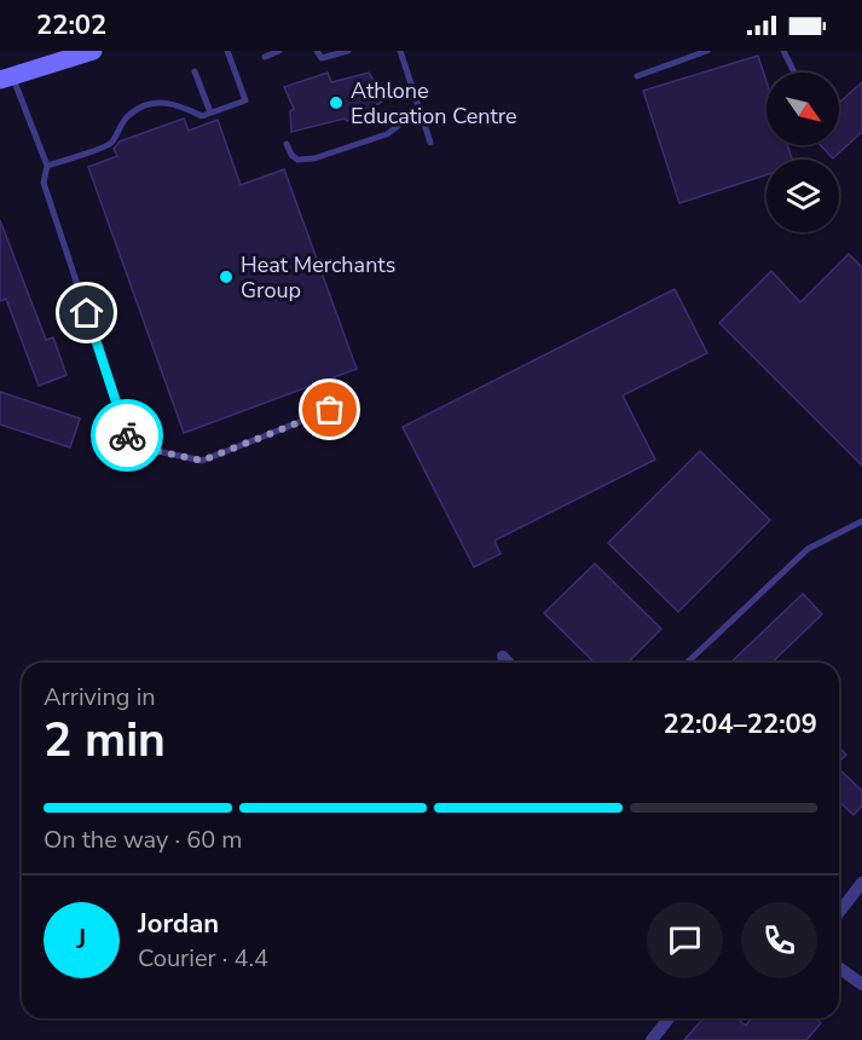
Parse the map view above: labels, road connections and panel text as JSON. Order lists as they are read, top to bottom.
{
  "places": ["Athlone Education Centre", "Heat Merchants Group"],
  "north": "bottom right",
  "page": {
    "status": "22:02",
    "heading": ["2 min", "Arriving in", "22:04–22:09"],
    "panel": ["Jordan", "Courier · 4.4"],
    "bar": "On the way · 60 m",
    "round": "J"
  }
}
